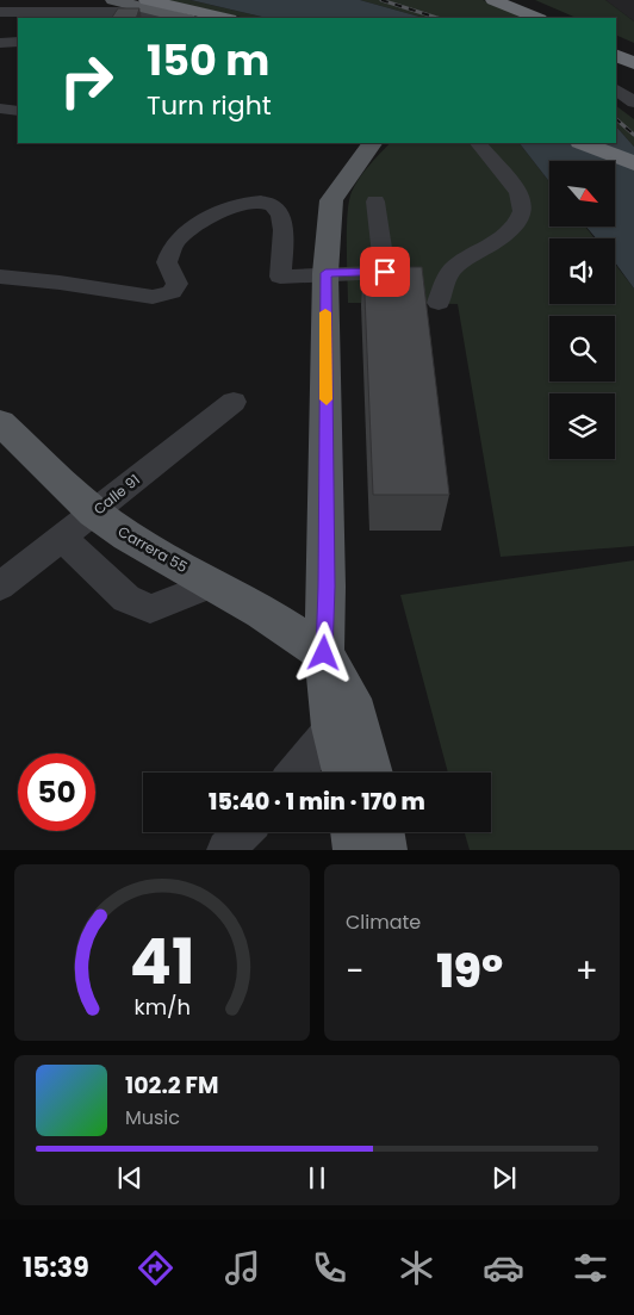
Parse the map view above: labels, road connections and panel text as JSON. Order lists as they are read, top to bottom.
{
  "streets": {
    "main road": ["Carrera 55"],
    "street": ["Calle 91"]
  },
  "crossings": [
    ["Calle 91", "Carrera 55"]
  ],
  "north": "bottom right",
  "page": {
    "turn": ["150 m", "Turn right"],
    "limit": "50",
    "trip": "15:40 · 1 min · 170 m",
    "tile": "Climate",
    "heat": ["−", "19°", "+"],
    "song": ["102.2 FM", "Music"],
    "tabs": "15:39",
    "gauge": ["41", "km/h"]
  }
}
